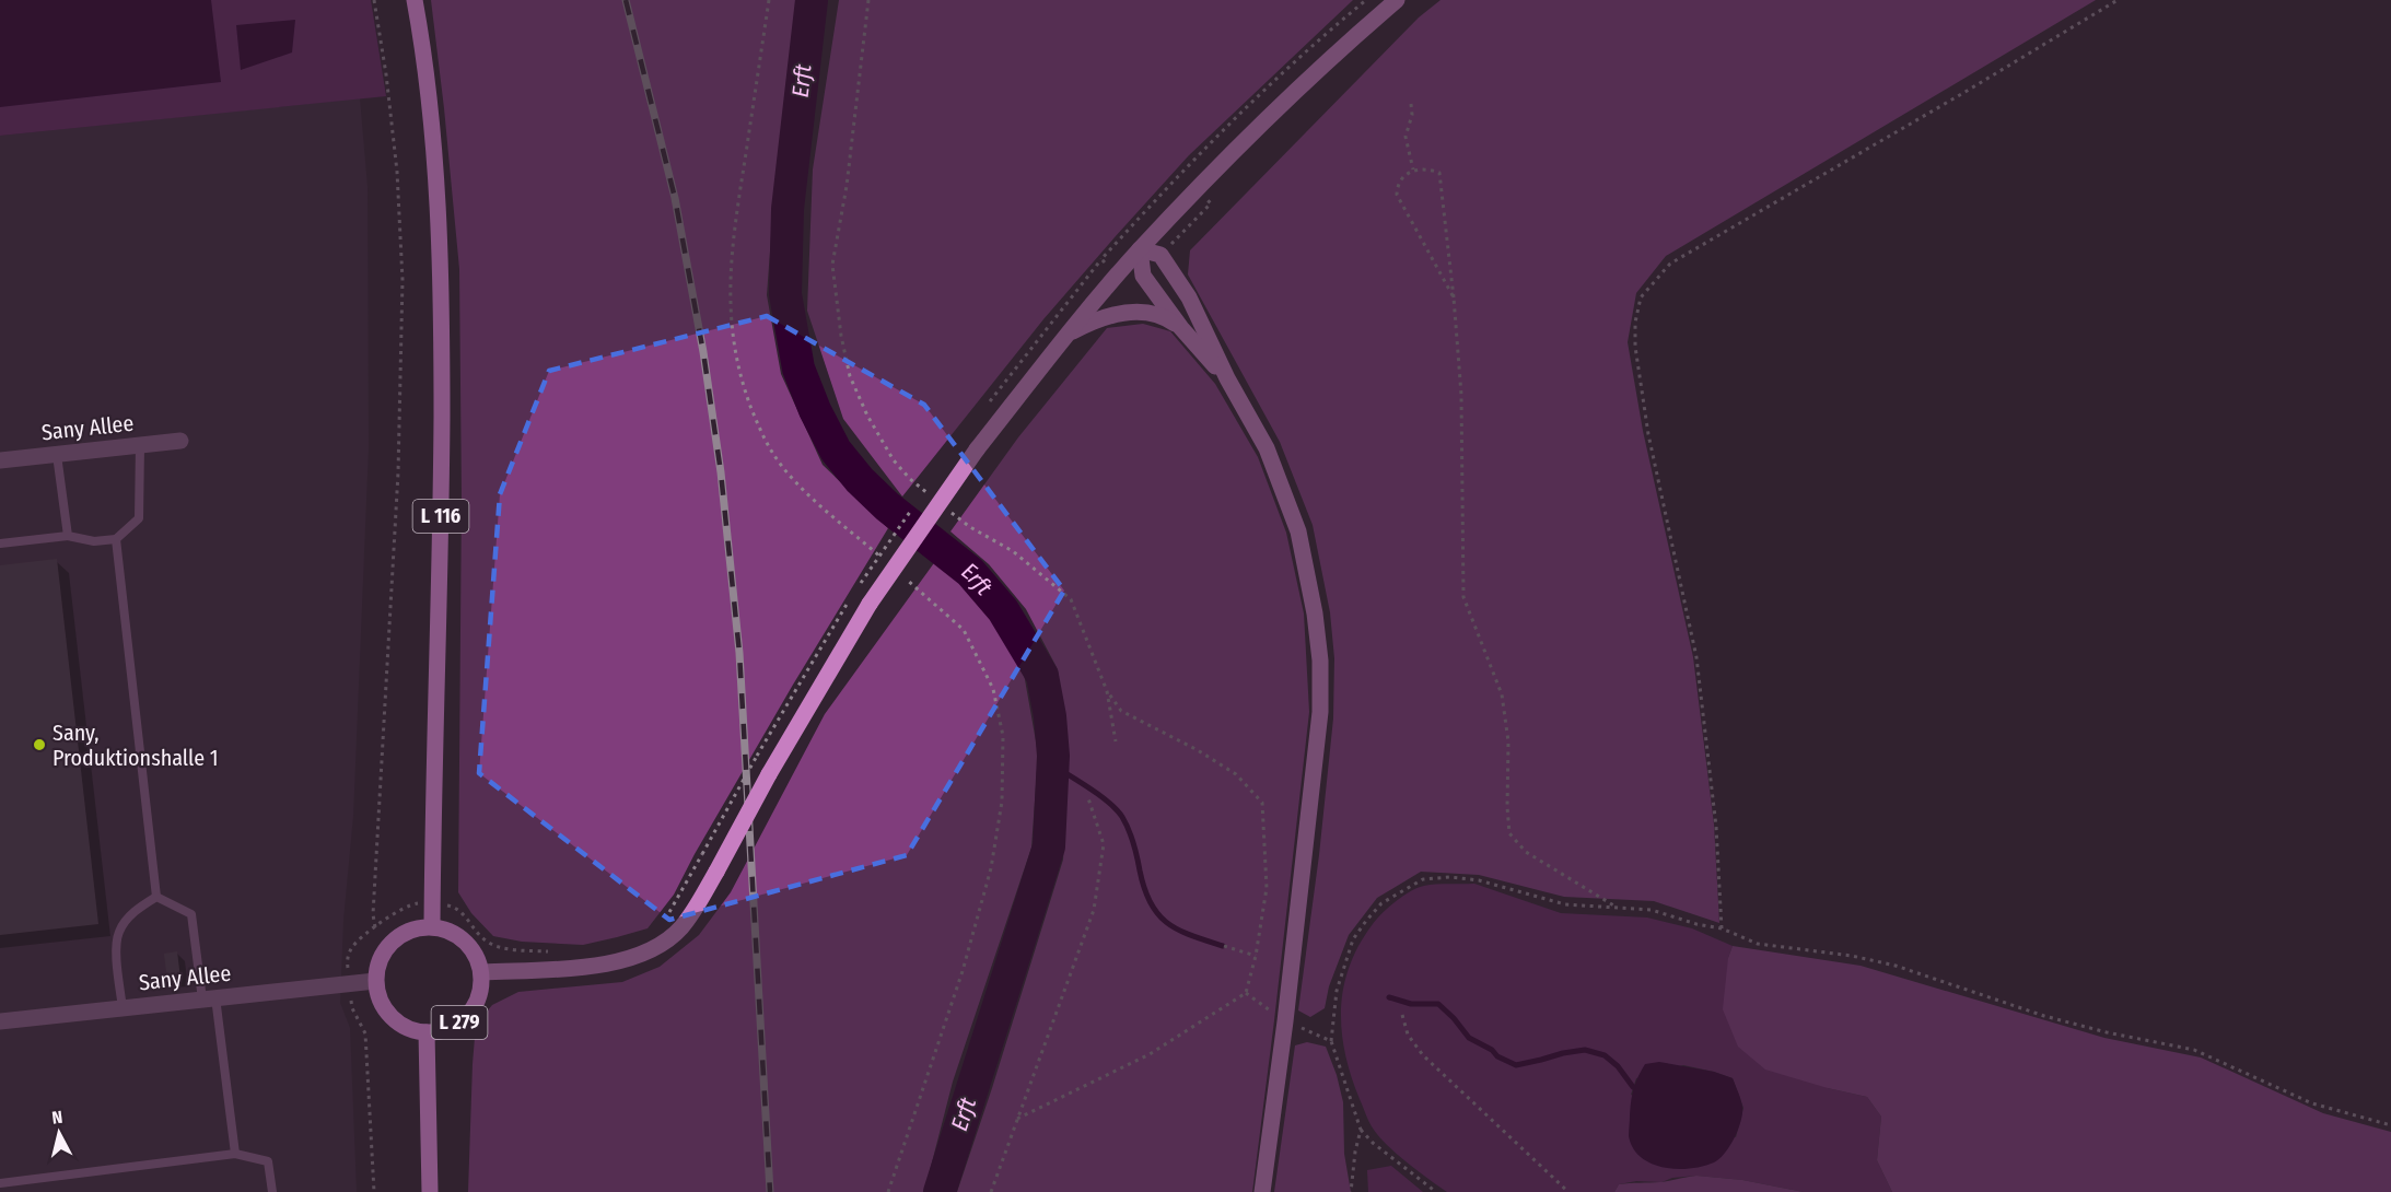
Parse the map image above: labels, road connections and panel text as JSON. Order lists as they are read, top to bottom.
{
  "streets": {
    "main road": ["L 116", "L 279"],
    "street": ["Sany Allee"]
  },
  "crossings": [
    ["Sany Allee", "L 116"],
    ["Sany Allee", "L 279"],
    ["L 116", "L 279"]
  ],
  "water": ["Erft"],
  "places": ["Sany, Produktionshalle 1"],
  "north": "top"
}
